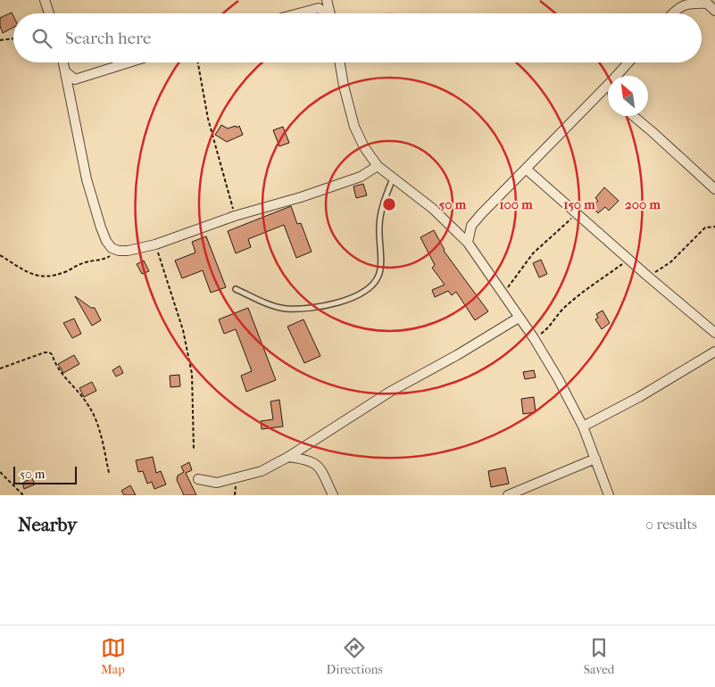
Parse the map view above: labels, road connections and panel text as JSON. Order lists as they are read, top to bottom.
{
  "scale_bar": "50 m",
  "north": "top left",
  "page": {
    "search": "Search here",
    "scale": "50 m",
    "heading": ["Nearby", "0 results"],
    "nav": ["Map", "Directions", "Saved"]
  },
  "rings": [
    "50 m",
    "100 m",
    "150 m",
    "200 m"
  ]
}
